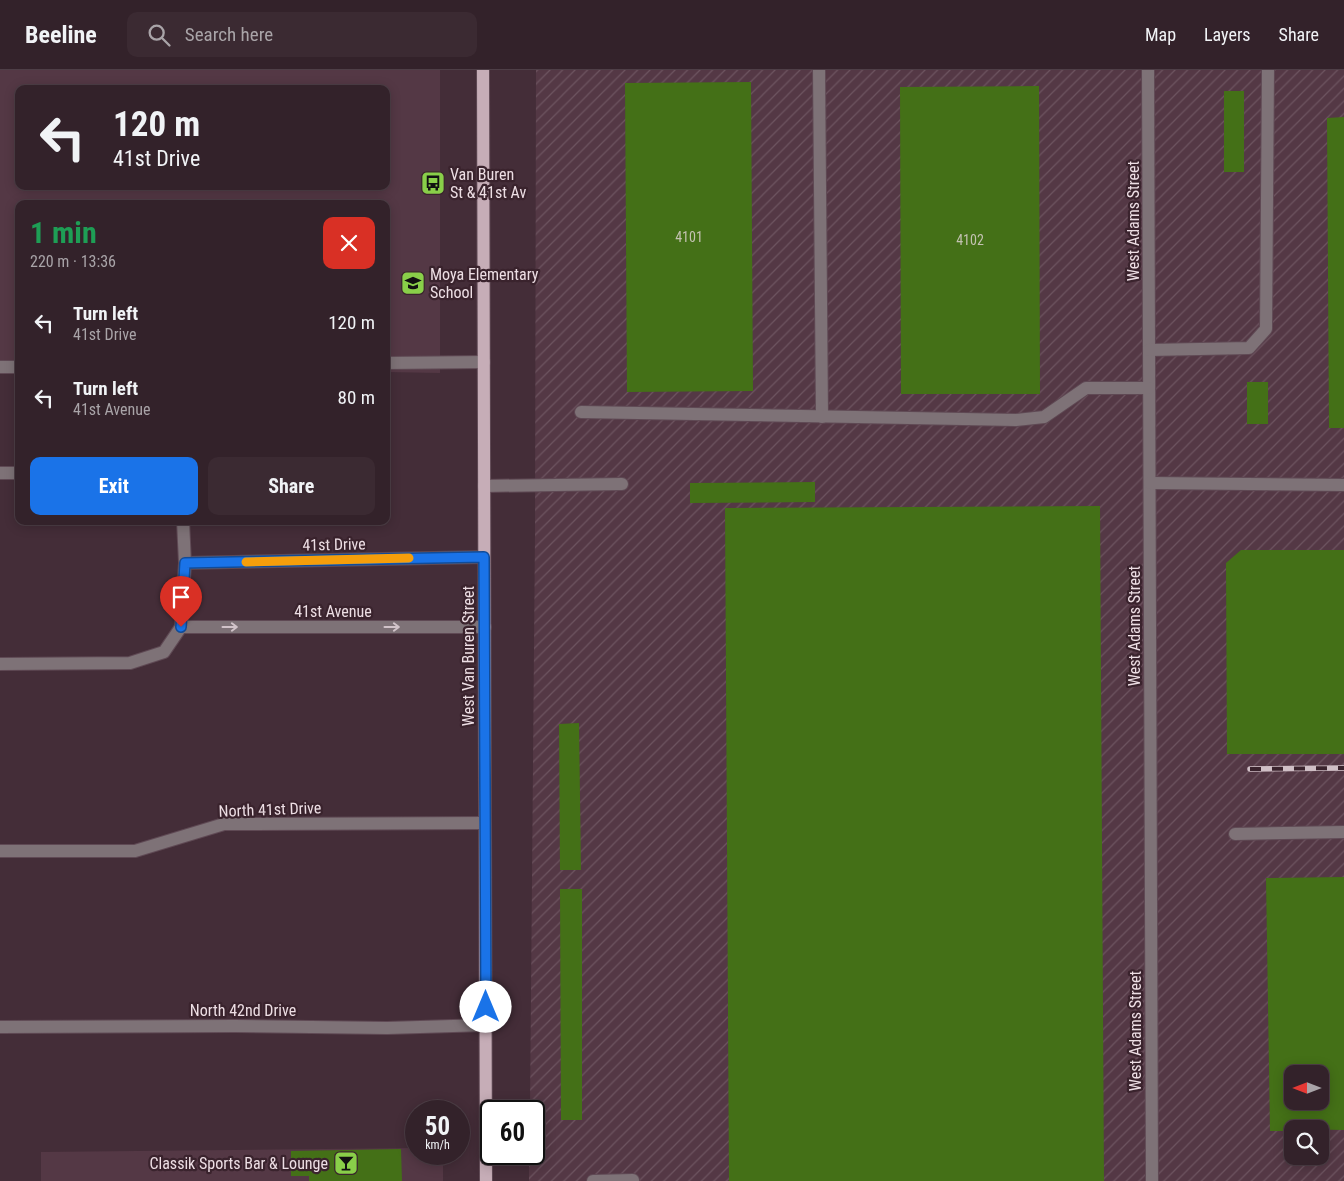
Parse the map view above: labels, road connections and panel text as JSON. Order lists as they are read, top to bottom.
{
  "streets": {
    "main road": ["West Van Buren Street"],
    "street": [
      "West Adams Street",
      "41st Drive",
      "41st Avenue",
      "North 41st Drive",
      "North 42nd Drive"
    ]
  },
  "crossings": [
    ["41st Drive", "West Van Buren Street"],
    ["41st Avenue", "West Van Buren Street"],
    ["West Van Buren Street", "North 41st Drive"],
    ["West Van Buren Street", "North 42nd Drive"]
  ],
  "one_way": ["41st Avenue"],
  "places": {
    "bus stop": ["Van Buren St & 41st Av"],
    "school or university": ["Moya Elementary School"],
    "bar": ["Classik Sports Bar & Lounge"]
  },
  "house_numbers": ["4101", "4102"],
  "north": "left",
  "page": {
    "header": "Beeline",
    "search": "Search here",
    "nav": ["Map", "Layers", "Share"],
    "turn": ["120 m", "41st Drive"],
    "heading": ["1 min", "220 m · 13:36"],
    "list": [
      {
        "name": "Turn left",
        "note": "41st Drive",
        "value": "120 m"
      },
      {
        "name": "Turn left",
        "note": "41st Avenue",
        "value": "80 m"
      }
    ],
    "buttons": ["Exit", "Share"],
    "speed": "50 km/h",
    "limit": "60"
  }
}
